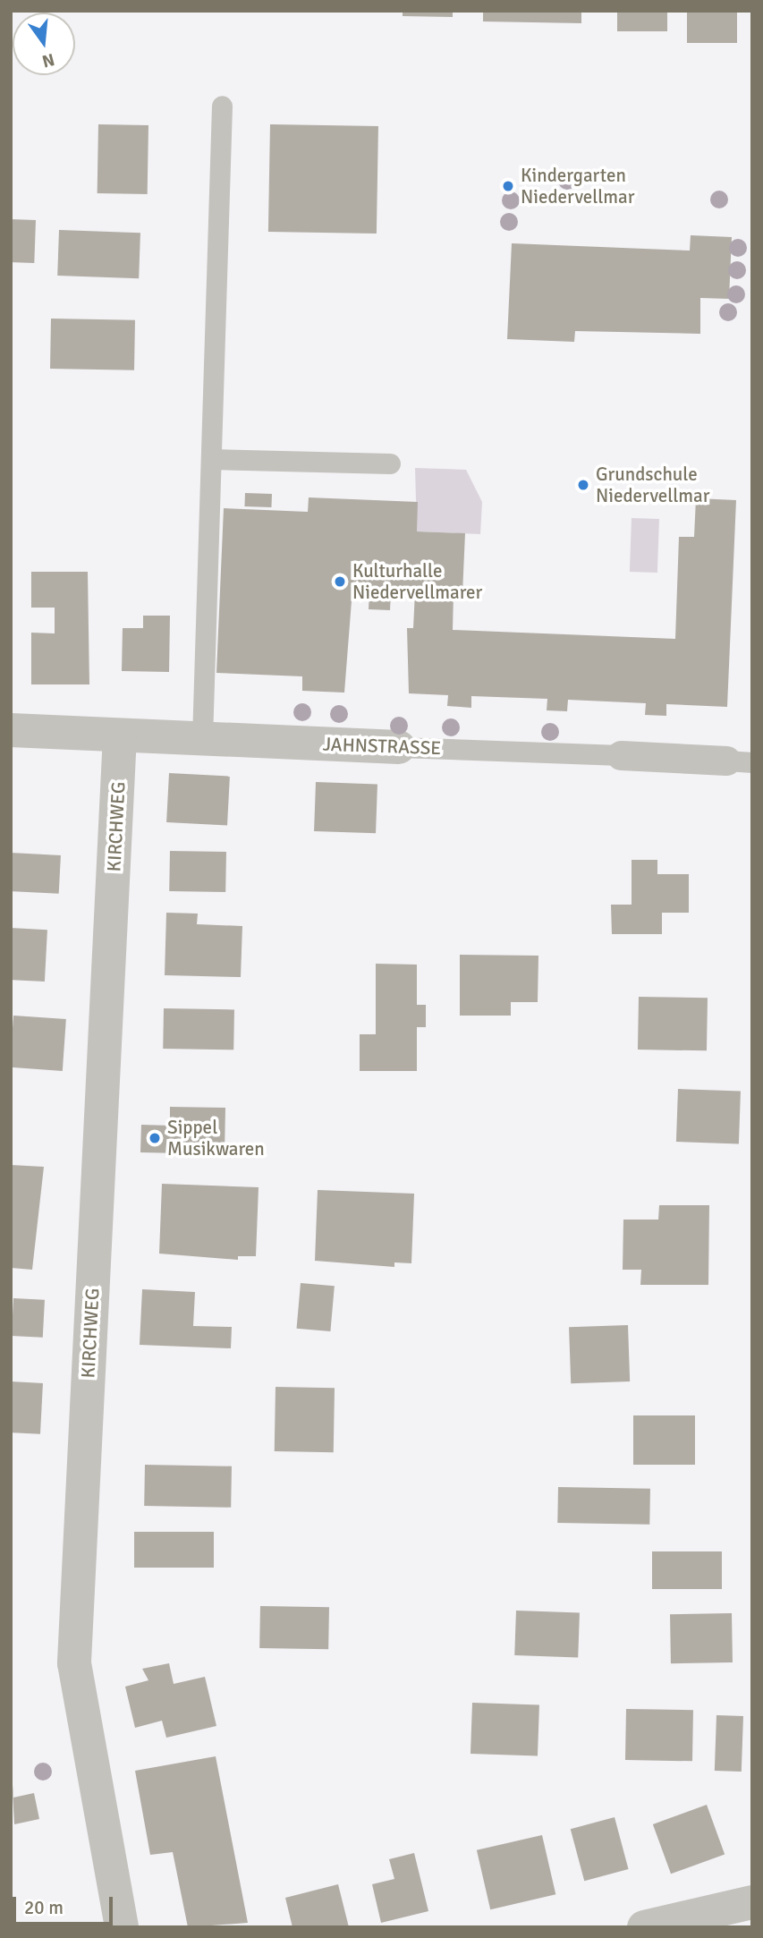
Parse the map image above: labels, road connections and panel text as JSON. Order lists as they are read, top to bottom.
{
  "streets": {
    "street": ["JAHNSTRASSE", "KIRCHWEG"]
  },
  "crossings": [
    ["JAHNSTRASSE", "KIRCHWEG"]
  ],
  "places": [
    "Kindergarten Niedervellmar",
    "Grundschule Niedervellmar",
    "Kulturhalle Niedervellmarer",
    "Sippel Musikwaren"
  ],
  "scale_bar": "20 m",
  "north": "bottom"
}
